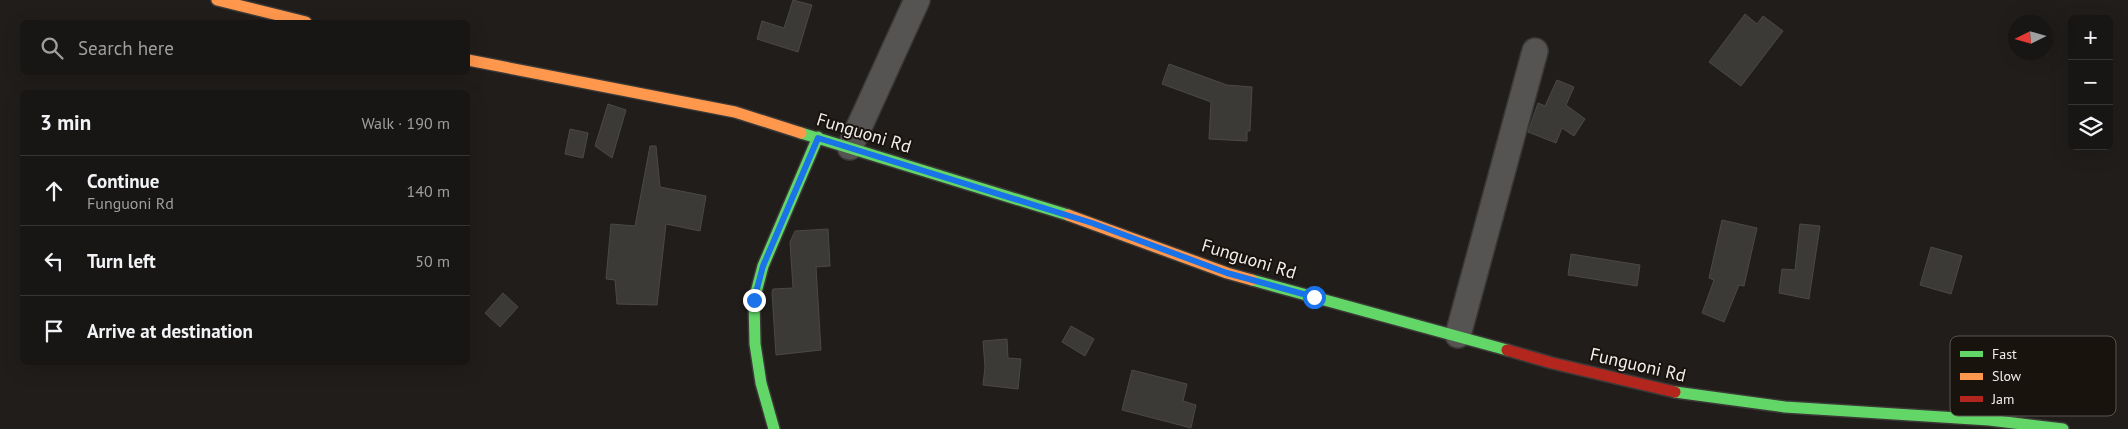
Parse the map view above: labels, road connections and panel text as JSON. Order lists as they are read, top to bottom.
{
  "streets": {
    "street": ["Funguoni Rd"]
  },
  "legend": ["Fast", "Slow", "Jam"],
  "north": "left",
  "page": {
    "map_buttons": ["+", "−"],
    "search": "Search here",
    "heading": ["3 min", "Walk · 190 m"],
    "list": [
      ["Continue", "Funguoni Rd", "140 m"],
      ["Turn left", "50 m"],
      "Arrive at destination"
    ]
  }
}
